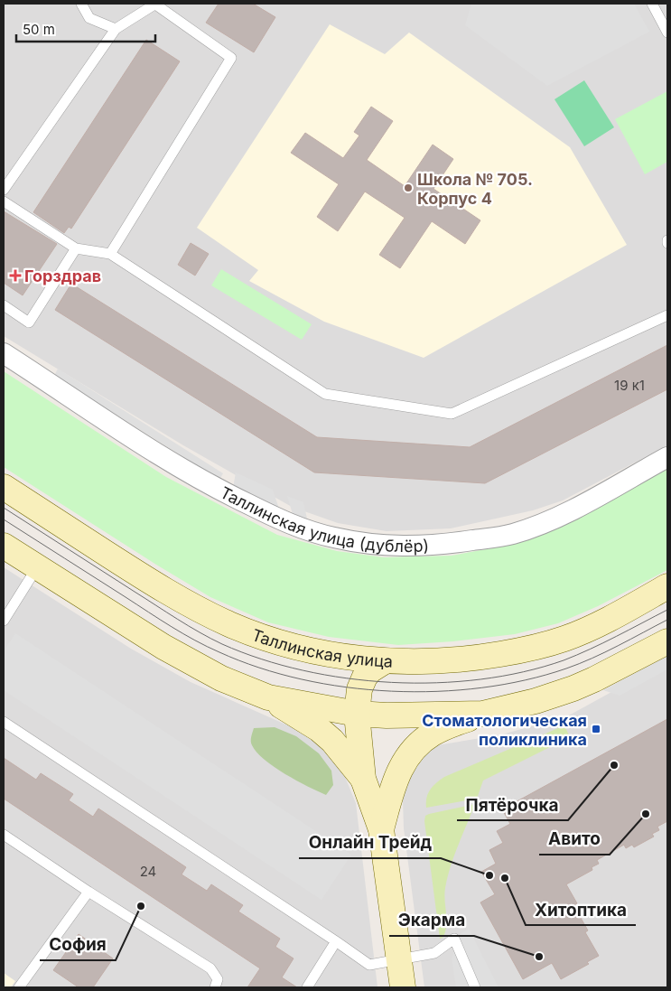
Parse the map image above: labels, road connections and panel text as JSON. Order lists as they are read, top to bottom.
{
  "streets": {
    "main road": ["Таллинская улица"],
    "street": ["Таллинская улица (дублёр)"]
  },
  "places": {
    "other": [
      "Школа № 705. Корпус 4",
      "Пятёрочка",
      "Авито",
      "Онлайн Трейд",
      "Хитоптика",
      "София",
      "Экарма"
    ],
    "health": ["Горздрав"],
    "transit": ["Стоматологическая поликлиника"]
  },
  "house_numbers": ["19 к1", "24"],
  "scale_bar": "50 m"
}
